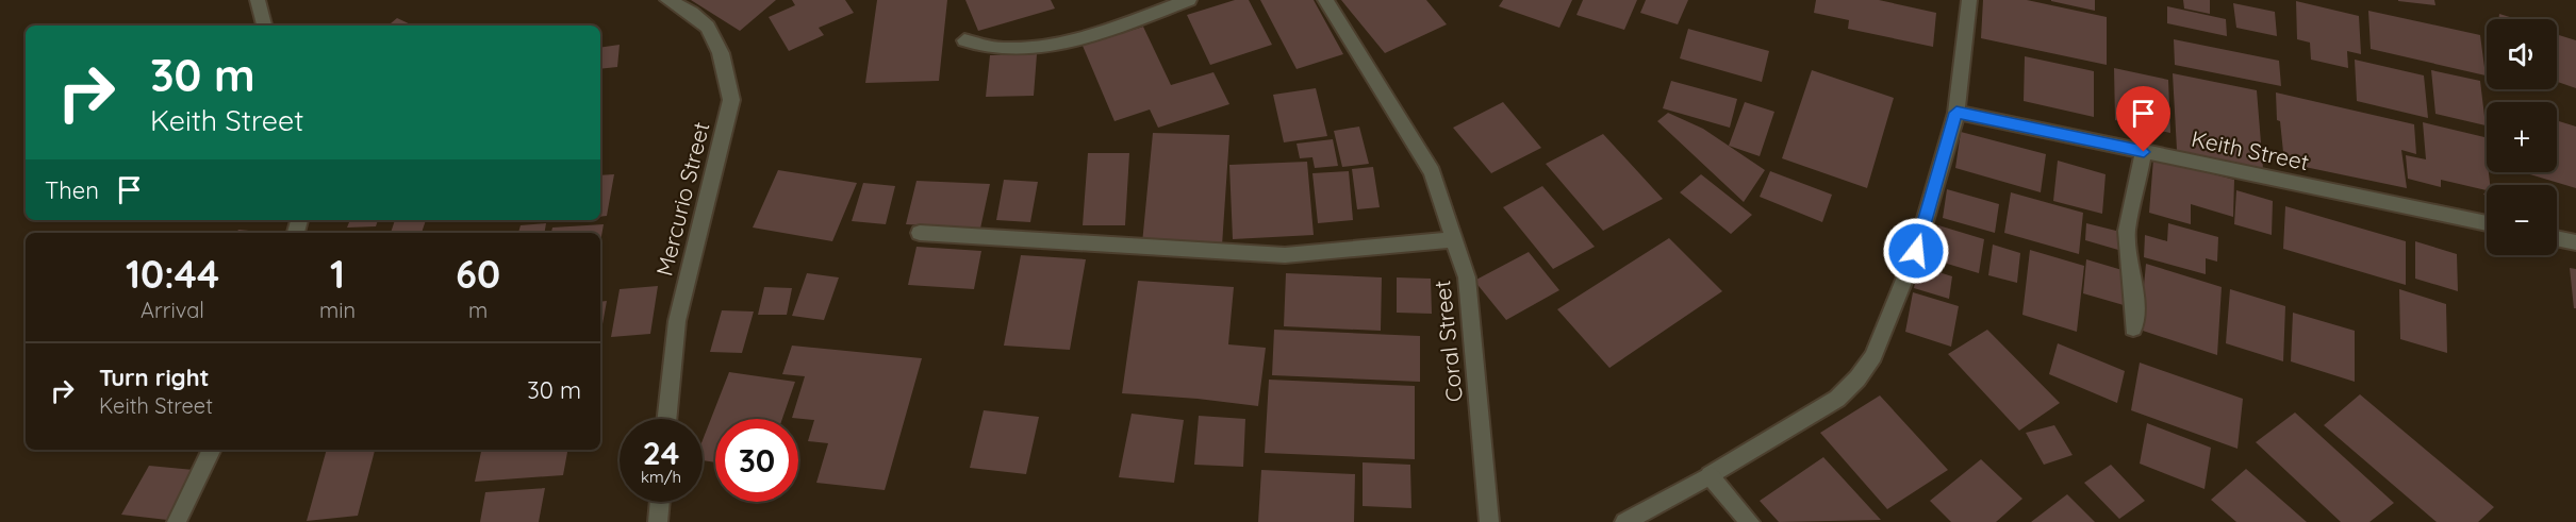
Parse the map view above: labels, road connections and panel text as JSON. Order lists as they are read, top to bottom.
{
  "streets": {
    "street": ["Keith Street", "Mercurio Street", "Coral Street"]
  },
  "page": {
    "map_buttons": ["+", "−"],
    "turn": ["30 m", "Keith Street"],
    "then": "Then",
    "eta": [
      "10:44",
      "Arrival",
      "1",
      "min",
      "60",
      "m"
    ],
    "list": [
      {
        "name": "Turn right",
        "note": "Keith Street",
        "value": "30 m"
      }
    ],
    "speed": "24 km/h",
    "limit": "30"
  }
}
